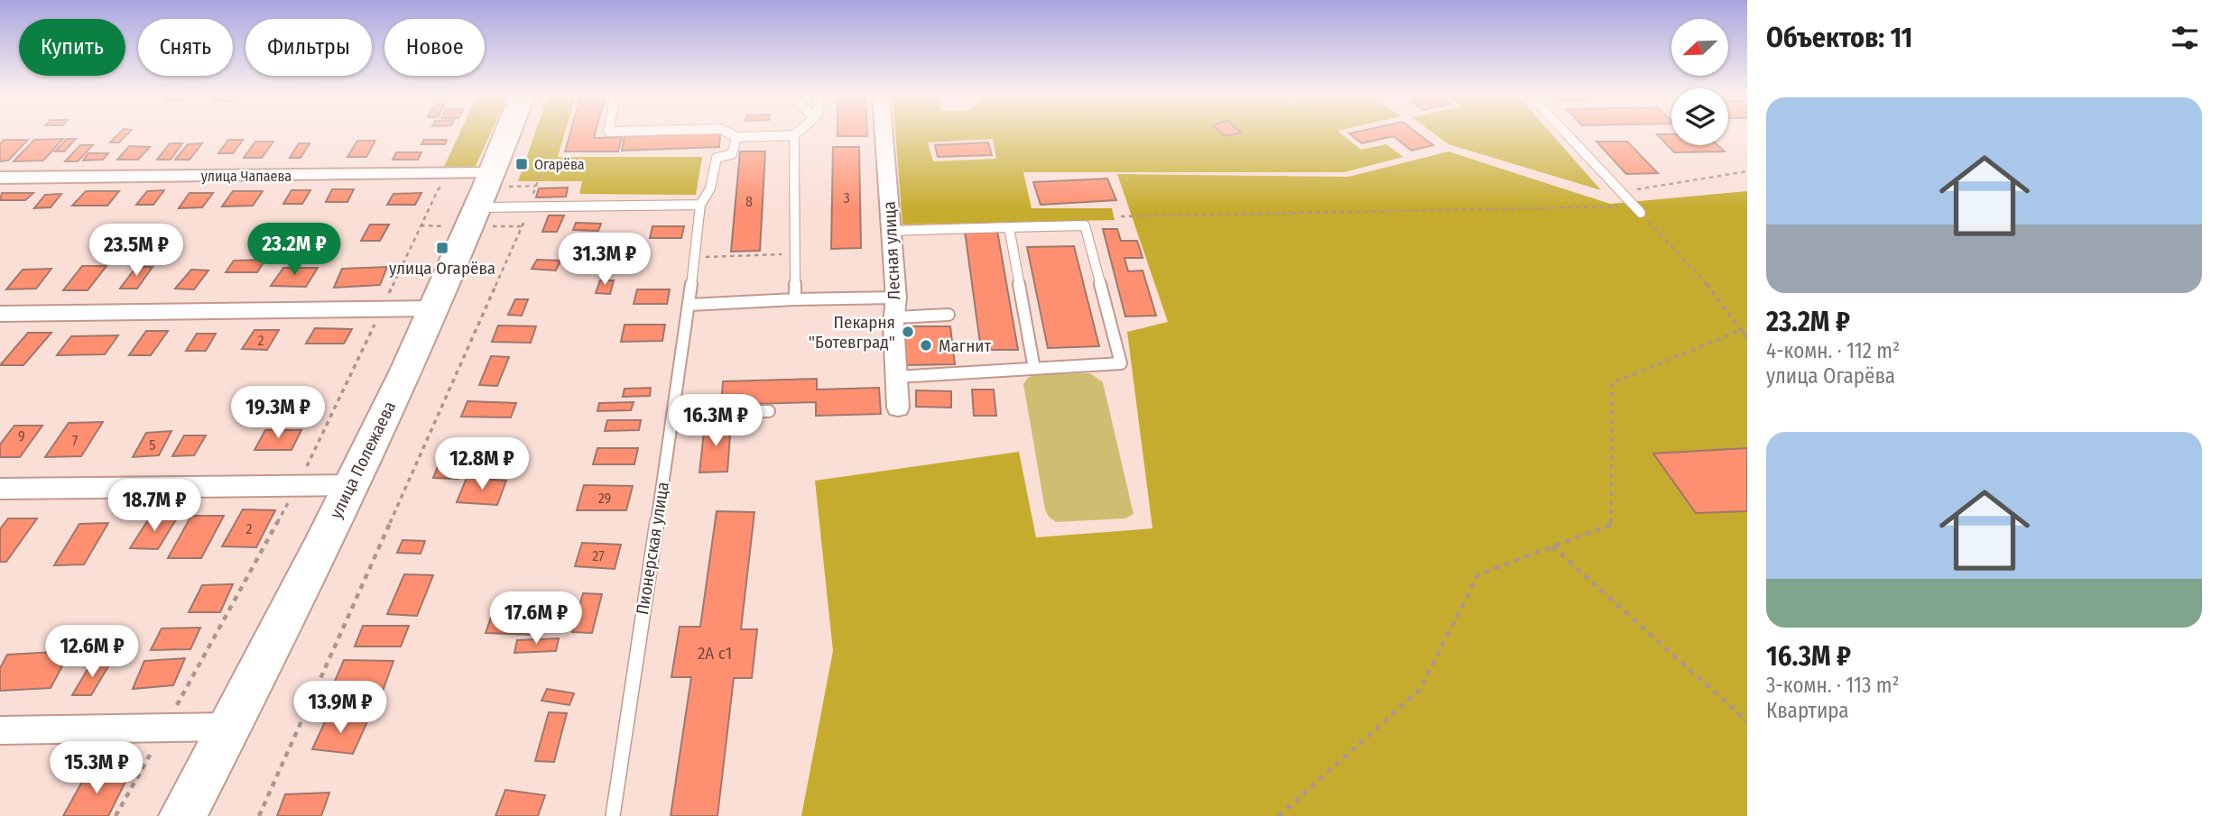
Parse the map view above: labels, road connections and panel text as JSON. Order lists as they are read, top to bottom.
{
  "streets": {
    "main road": ["улица Полежаева"],
    "street": ["улица Чапаева", "Лесная улица"],
    "lane": ["Пионерская улица"]
  },
  "crossings": [
    ["улица Чапаева", "улица Полежаева"]
  ],
  "places": {
    "transit": ["Огарёва", "улица Огарёва"],
    "other": ["Пекарня \"Ботевград\"", "Магнит"]
  },
  "house_numbers": [
    "3",
    "8",
    "2",
    "9",
    "7",
    "5",
    "29",
    "2",
    "27",
    "2А с1"
  ],
  "north": "bottom left",
  "page": {
    "heading": "Объектов: 11",
    "chip": [
      "Купить",
      "Снять",
      "Фильтры",
      "Новое"
    ],
    "list": [
      {
        "name": "23.2M ₽",
        "note": "4-комн. · 112 m² · улица Огарёва"
      },
      {
        "name": "16.3M ₽",
        "note": "3-комн. · 113 m² · Квартира"
      }
    ],
    "price": [
      "23.2M ₽",
      "23.5M ₽",
      "31.3M ₽",
      "19.3M ₽",
      "16.3M ₽",
      "12.8M ₽",
      "18.7M ₽",
      "17.6M ₽",
      "12.6M ₽",
      "13.9M ₽",
      "15.3M ₽"
    ]
  }
}
